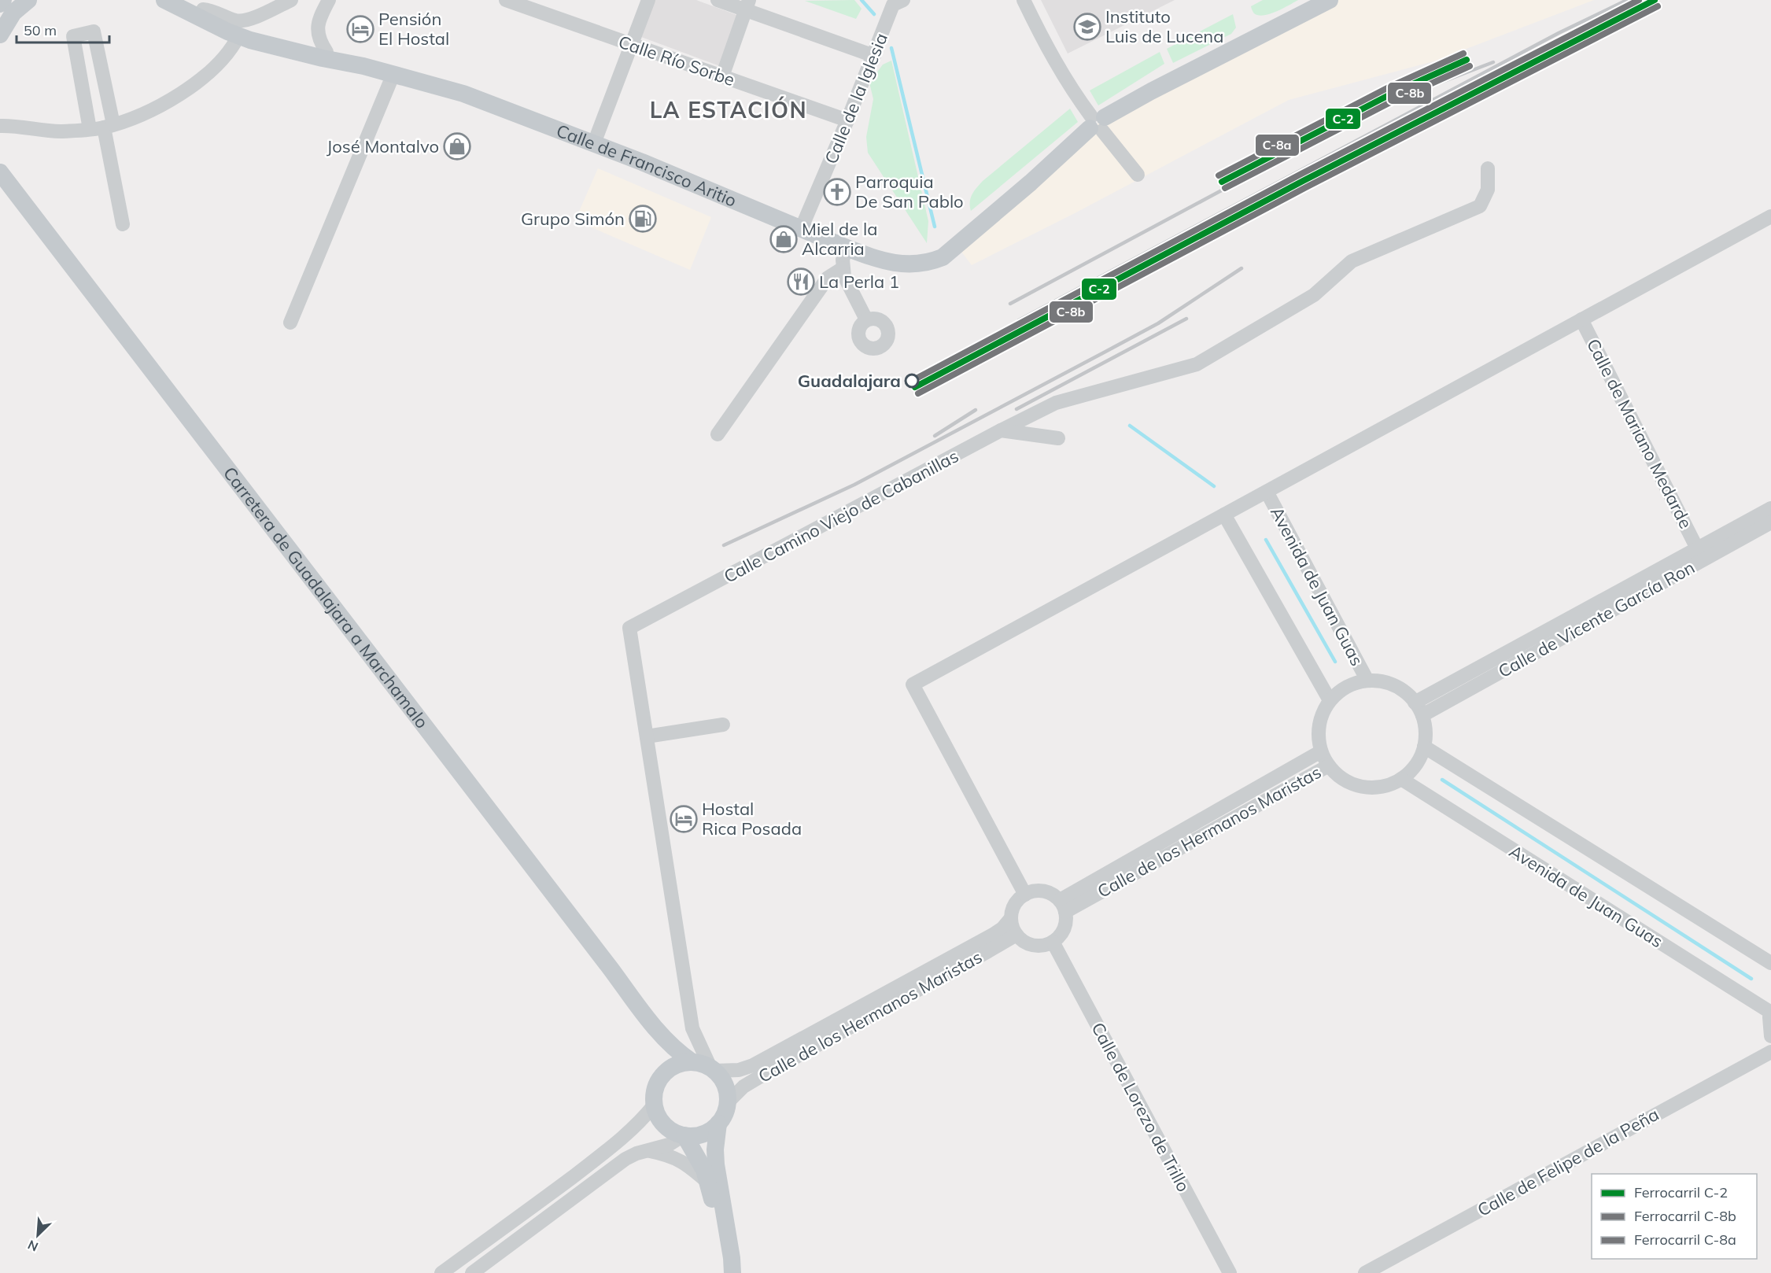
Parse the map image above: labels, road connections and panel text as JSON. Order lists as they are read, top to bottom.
{
  "streets": {
    "main road": ["Calle de Francisco Aritio", "Carretera de Guadalajara a Marchamalo"],
    "street": [
      "Calle Río Sorbe",
      "Calle de la Iglesia",
      "Calle de Mariano Medarde",
      "Calle Camino Viejo de Cabanillas",
      "Avenida de Juan Guas",
      "Calle de Vicente García Ron",
      "Calle de los Hermanos Maristas",
      "Calle de Lorezo de Trillo",
      "Calle de Felipe de la Peña"
    ]
  },
  "crossings": [
    ["Calle Río Sorbe", "Calle de la Iglesia"],
    ["Calle de la Iglesia", "Calle de Francisco Aritio"],
    ["Avenida de Juan Guas", "Calle de Vicente García Ron"],
    ["Avenida de Juan Guas", "Calle de los Hermanos Maristas"],
    ["Carretera de Guadalajara a Marchamalo", "Calle de los Hermanos Maristas"],
    ["Calle de Vicente García Ron", "Calle de los Hermanos Maristas"],
    ["Calle de los Hermanos Maristas", "Calle de Lorezo de Trillo"]
  ],
  "districts": ["LA ESTACIÓN"],
  "places": {
    "school or university": ["Instituto Luis de Lucena"],
    "hotel": ["Pensión El Hostal", "Hostal Rica Posada"],
    "shop": ["José Montalvo", "Miel de la Alcarria"],
    "church": ["Parroquia De San Pablo"],
    "fuel station": ["Grupo Simón"],
    "restaurant": ["La Perla 1"],
    "other": ["Guadalajara"]
  },
  "lines": ["rail line C-2", "rail line C-8a", "rail line C-8b"],
  "legend": ["Ferrocarril C-2", "Ferrocarril C-8b", "Ferrocarril C-8a"],
  "scale_bar": "50 m",
  "north": "bottom left"
}
